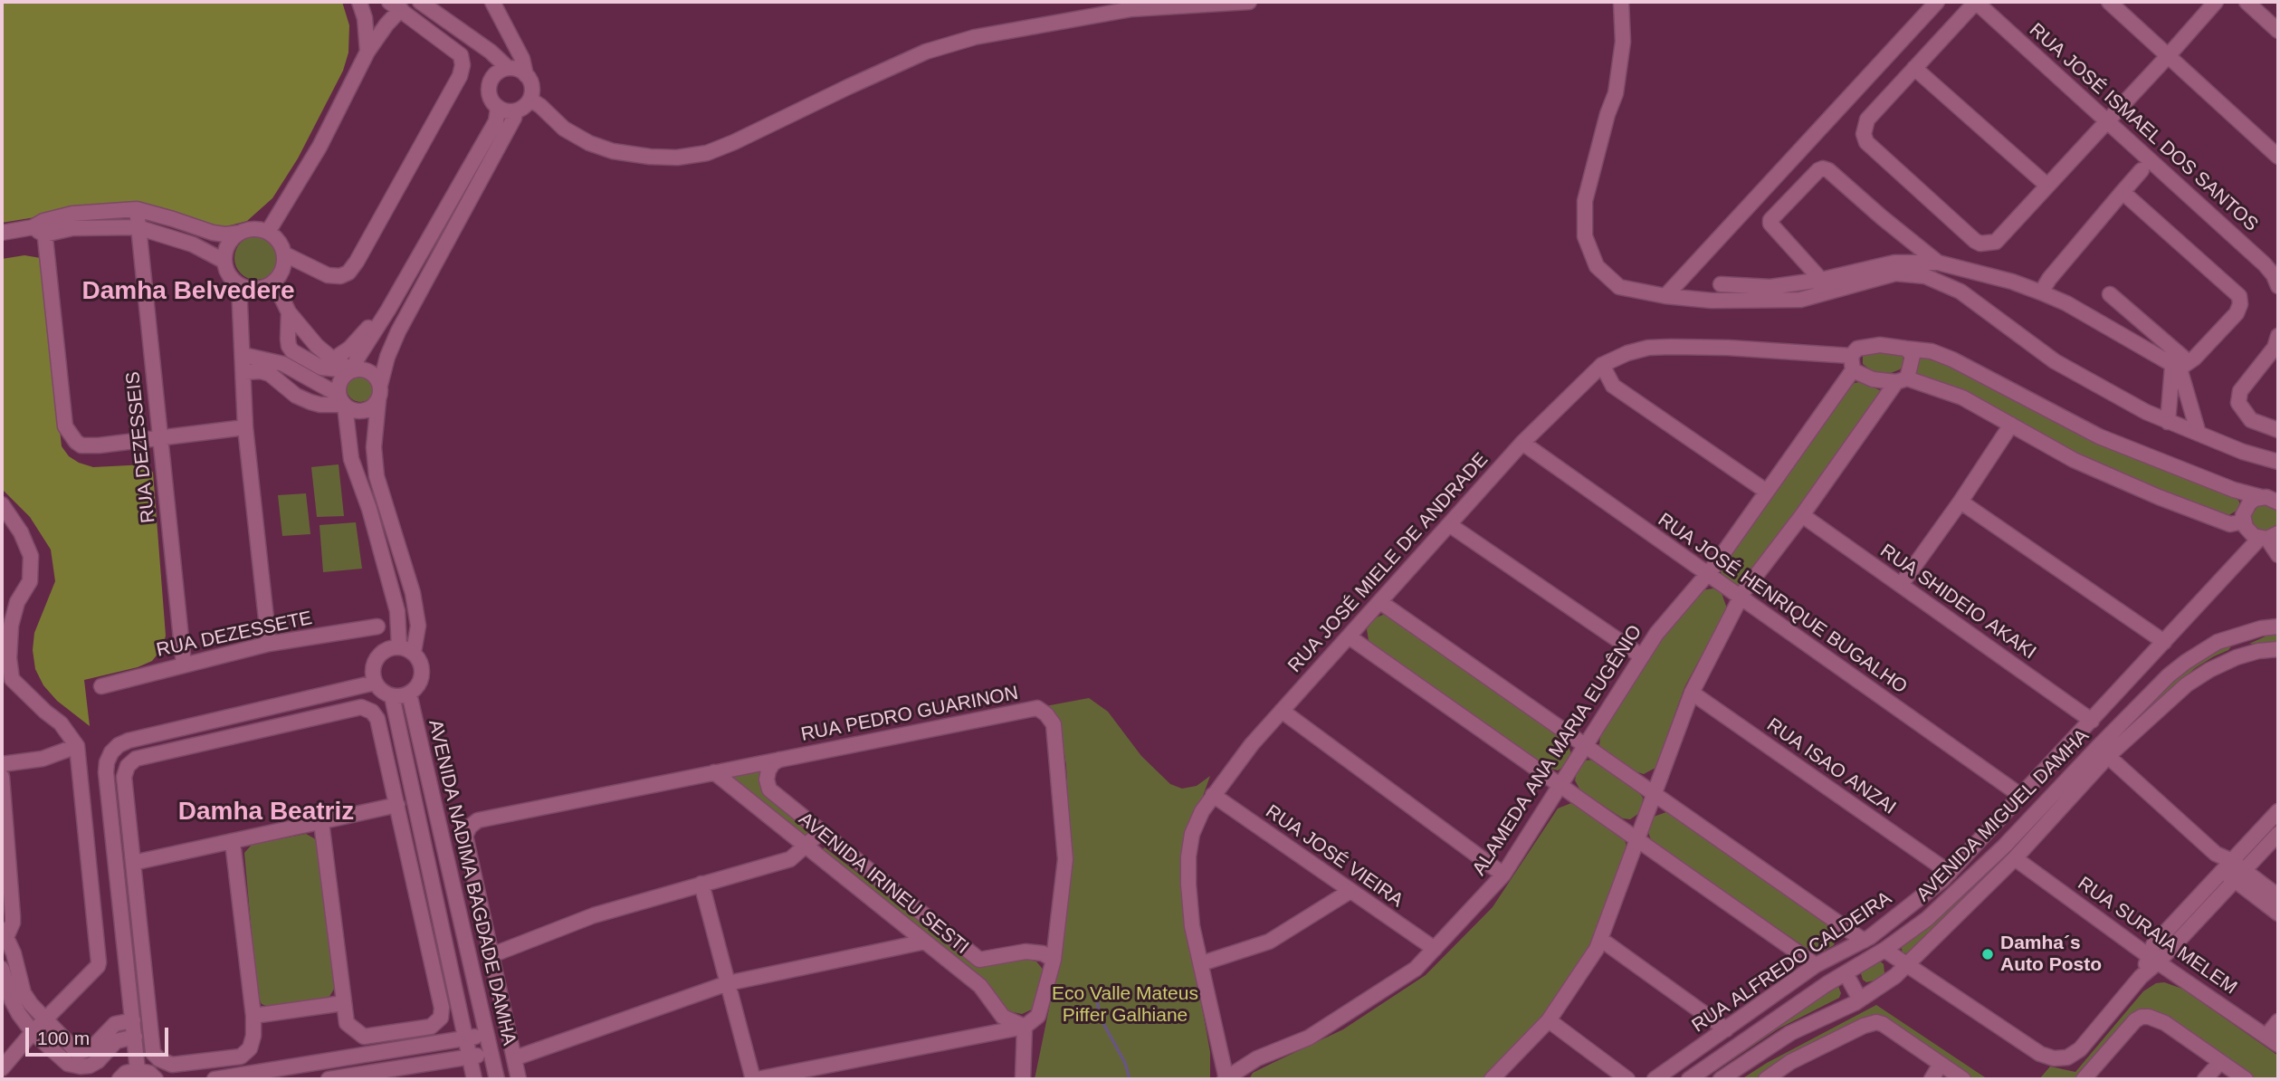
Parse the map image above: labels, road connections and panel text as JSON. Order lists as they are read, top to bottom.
{
  "streets": {
    "street": [
      "RUA JOSÉ ISMAEL DOS SANTOS",
      "RUA DEZESSEIS",
      "RUA JOSÉ MIELE DE ANDRADE",
      "RUA SHIDEIO AKAKI",
      "RUA JOSÉ HENRIQUE BUGALHO",
      "RUA DEZESSETE",
      "RUA PEDRO GUARINON",
      "ALAMEDA ANA MARIA EUGÊNIO",
      "RUA ISAO ANZAI",
      "AVENIDA MIGUEL DAMHA",
      "RUA JOSÉ VIEIRA",
      "AVENIDA NADIMA BAGDADE DAMHA",
      "AVENIDA IRINEU SESTI",
      "RUA SURAIA MELEM",
      "RUA ALFREDO CALDEIRA"
    ]
  },
  "crossings": [
    ["RUA DEZESSEIS", "RUA DEZESSETE"],
    ["RUA JOSÉ MIELE DE ANDRADE", "RUA JOSÉ HENRIQUE BUGALHO"],
    ["RUA JOSÉ MIELE DE ANDRADE", "ALAMEDA ANA MARIA EUGÊNIO"],
    ["RUA JOSÉ MIELE DE ANDRADE", "RUA JOSÉ VIEIRA"],
    ["RUA SHIDEIO AKAKI", "RUA ALFREDO CALDEIRA"],
    ["RUA JOSÉ HENRIQUE BUGALHO", "ALAMEDA ANA MARIA EUGÊNIO"],
    ["RUA JOSÉ HENRIQUE BUGALHO", "RUA ALFREDO CALDEIRA"],
    ["RUA PEDRO GUARINON", "AVENIDA IRINEU SESTI"],
    ["ALAMEDA ANA MARIA EUGÊNIO", "RUA JOSÉ VIEIRA"],
    ["RUA ISAO ANZAI", "RUA ALFREDO CALDEIRA"],
    ["AVENIDA MIGUEL DAMHA", "RUA SURAIA MELEM"]
  ],
  "districts": ["Damha Belvedere", "Damha Beatriz"],
  "parks": ["Eco Valle Mateus Piffer Galhiane"],
  "places": ["Damha´s Auto Posto"],
  "scale_bar": "100 m"
}
